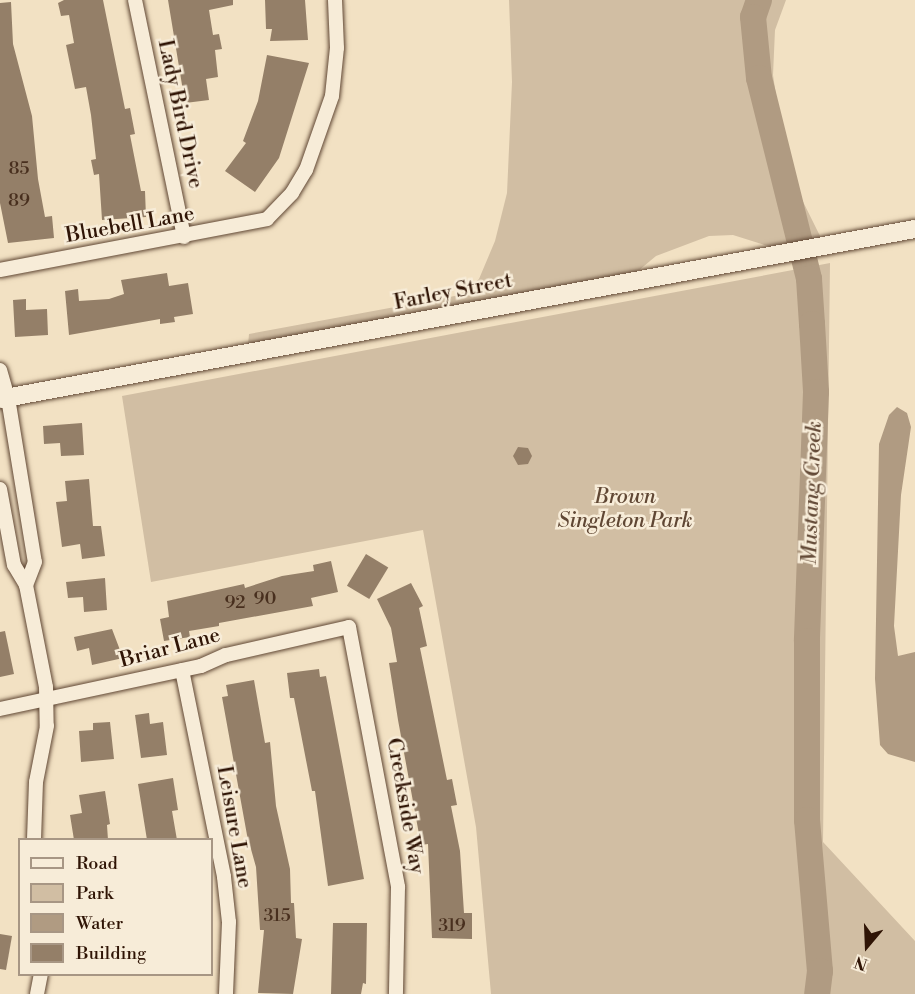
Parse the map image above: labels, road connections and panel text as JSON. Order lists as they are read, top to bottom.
{
  "streets": {
    "street": [
      "Lady Bird Drive",
      "Bluebell Lane",
      "Farley Street",
      "Briar Lane",
      "Creekside Way",
      "Leisure Lane"
    ]
  },
  "crossings": [
    ["Lady Bird Drive", "Bluebell Lane"],
    ["Briar Lane", "Creekside Way"],
    ["Briar Lane", "Leisure Lane"]
  ],
  "water": ["Mustang Creek"],
  "parks": ["Brown Singleton Park"],
  "house_numbers": [
    "85",
    "89",
    "90",
    "92",
    "315",
    "319"
  ],
  "legend": [
    "Road",
    "Park",
    "Water",
    "Building"
  ],
  "north": "bottom"
}
